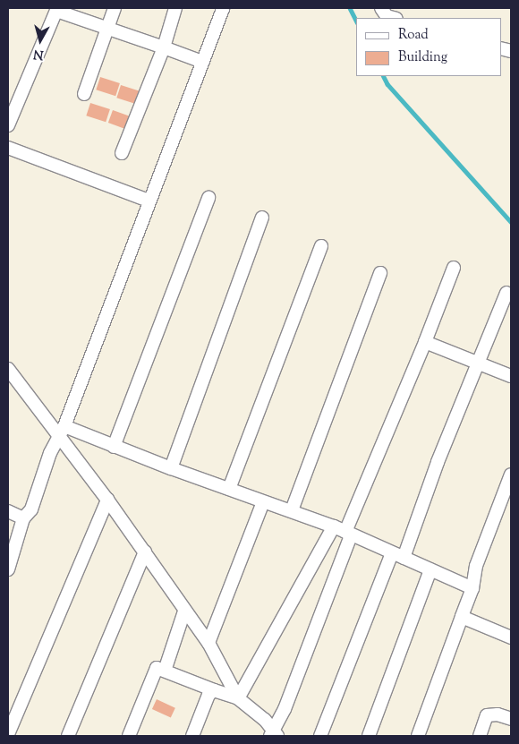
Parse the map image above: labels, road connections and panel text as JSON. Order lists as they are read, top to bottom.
{
  "legend": ["Road", "Building"],
  "north": "bottom"
}
